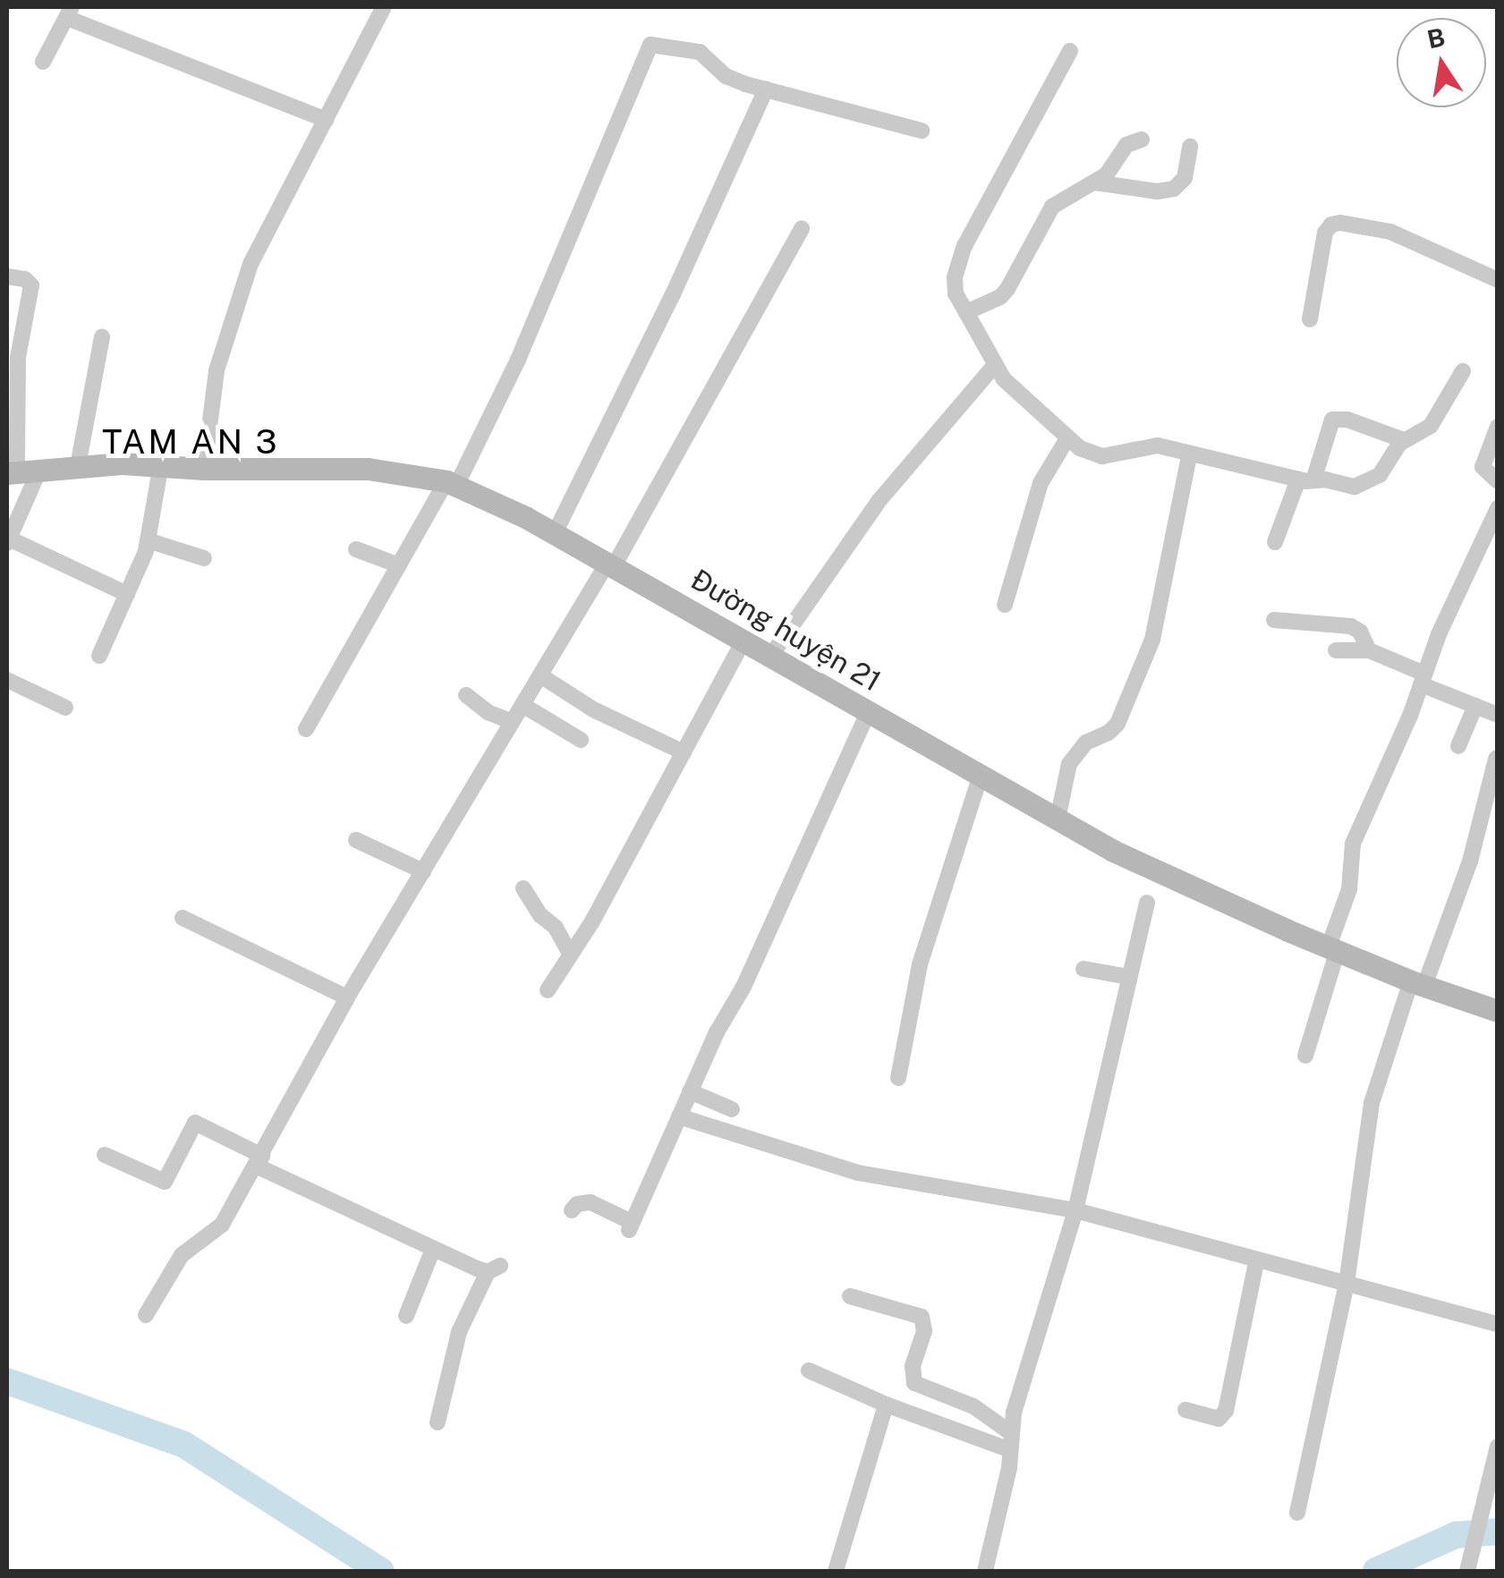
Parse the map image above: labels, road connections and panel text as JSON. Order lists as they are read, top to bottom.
{
  "streets": {
    "street": ["Đường huyện 21"]
  },
  "districts": ["TAM AN 3"],
  "north": "top"
}
